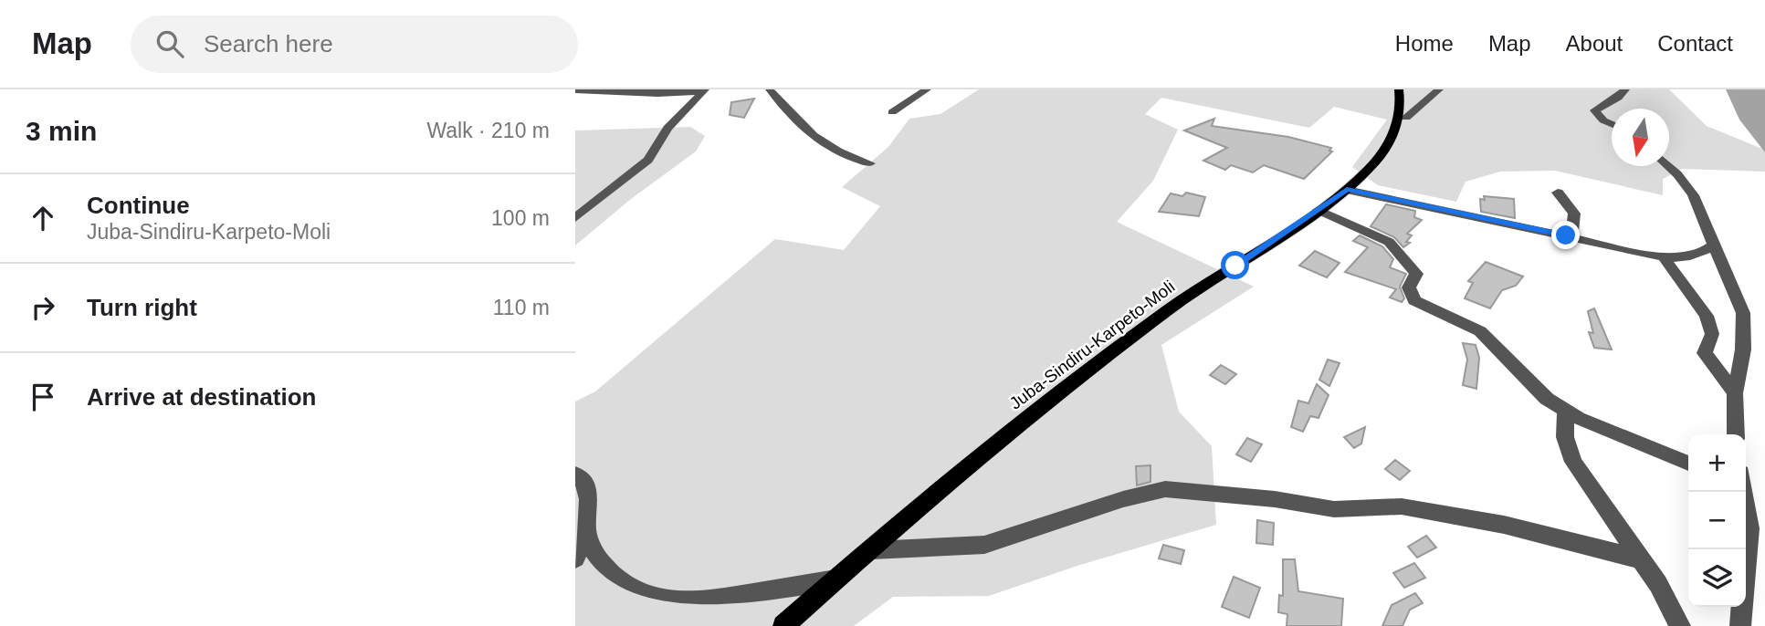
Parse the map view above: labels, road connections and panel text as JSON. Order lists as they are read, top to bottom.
{
  "streets": {
    "main road": ["Juba-Sindiru-Karpeto-Moli"]
  },
  "north": "bottom",
  "page": {
    "header": "Map",
    "search": "Search here",
    "nav": [
      "Home",
      "Map",
      "About",
      "Contact"
    ],
    "heading": ["3 min", "Walk · 210 m"],
    "list": [
      ["Continue", "Juba-Sindiru-Karpeto-Moli", "100 m"],
      ["Turn right", "110 m"],
      "Arrive at destination"
    ],
    "map_buttons": ["+", "−"]
  }
}
